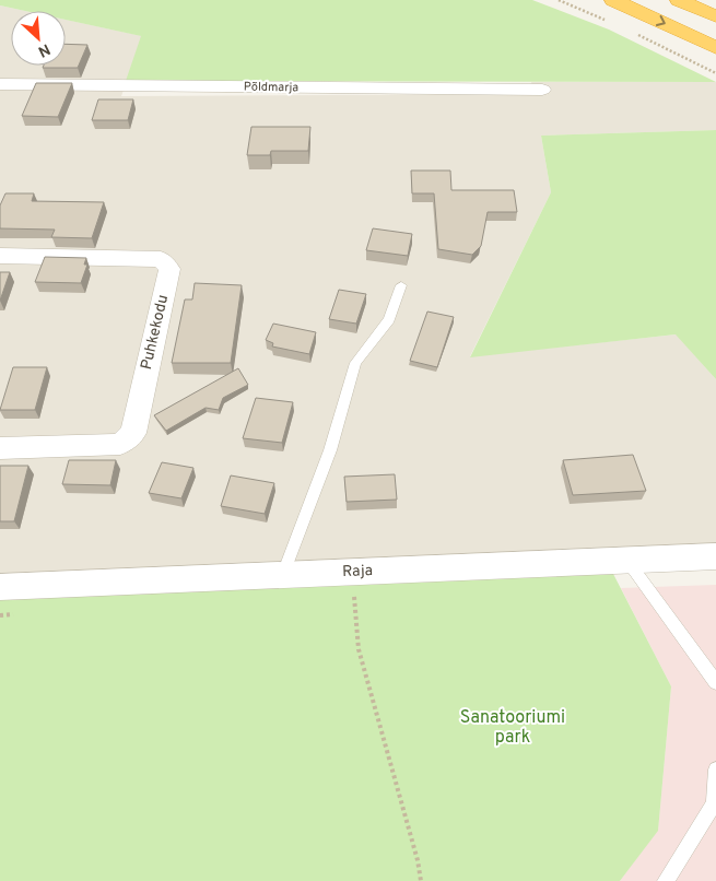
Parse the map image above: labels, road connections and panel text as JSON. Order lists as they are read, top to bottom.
{
  "streets": {
    "street": ["Põldmarja", "Puhkekodu", "Raja"]
  },
  "parks": ["Sanatooriumi park"],
  "north": "bottom right"
}
